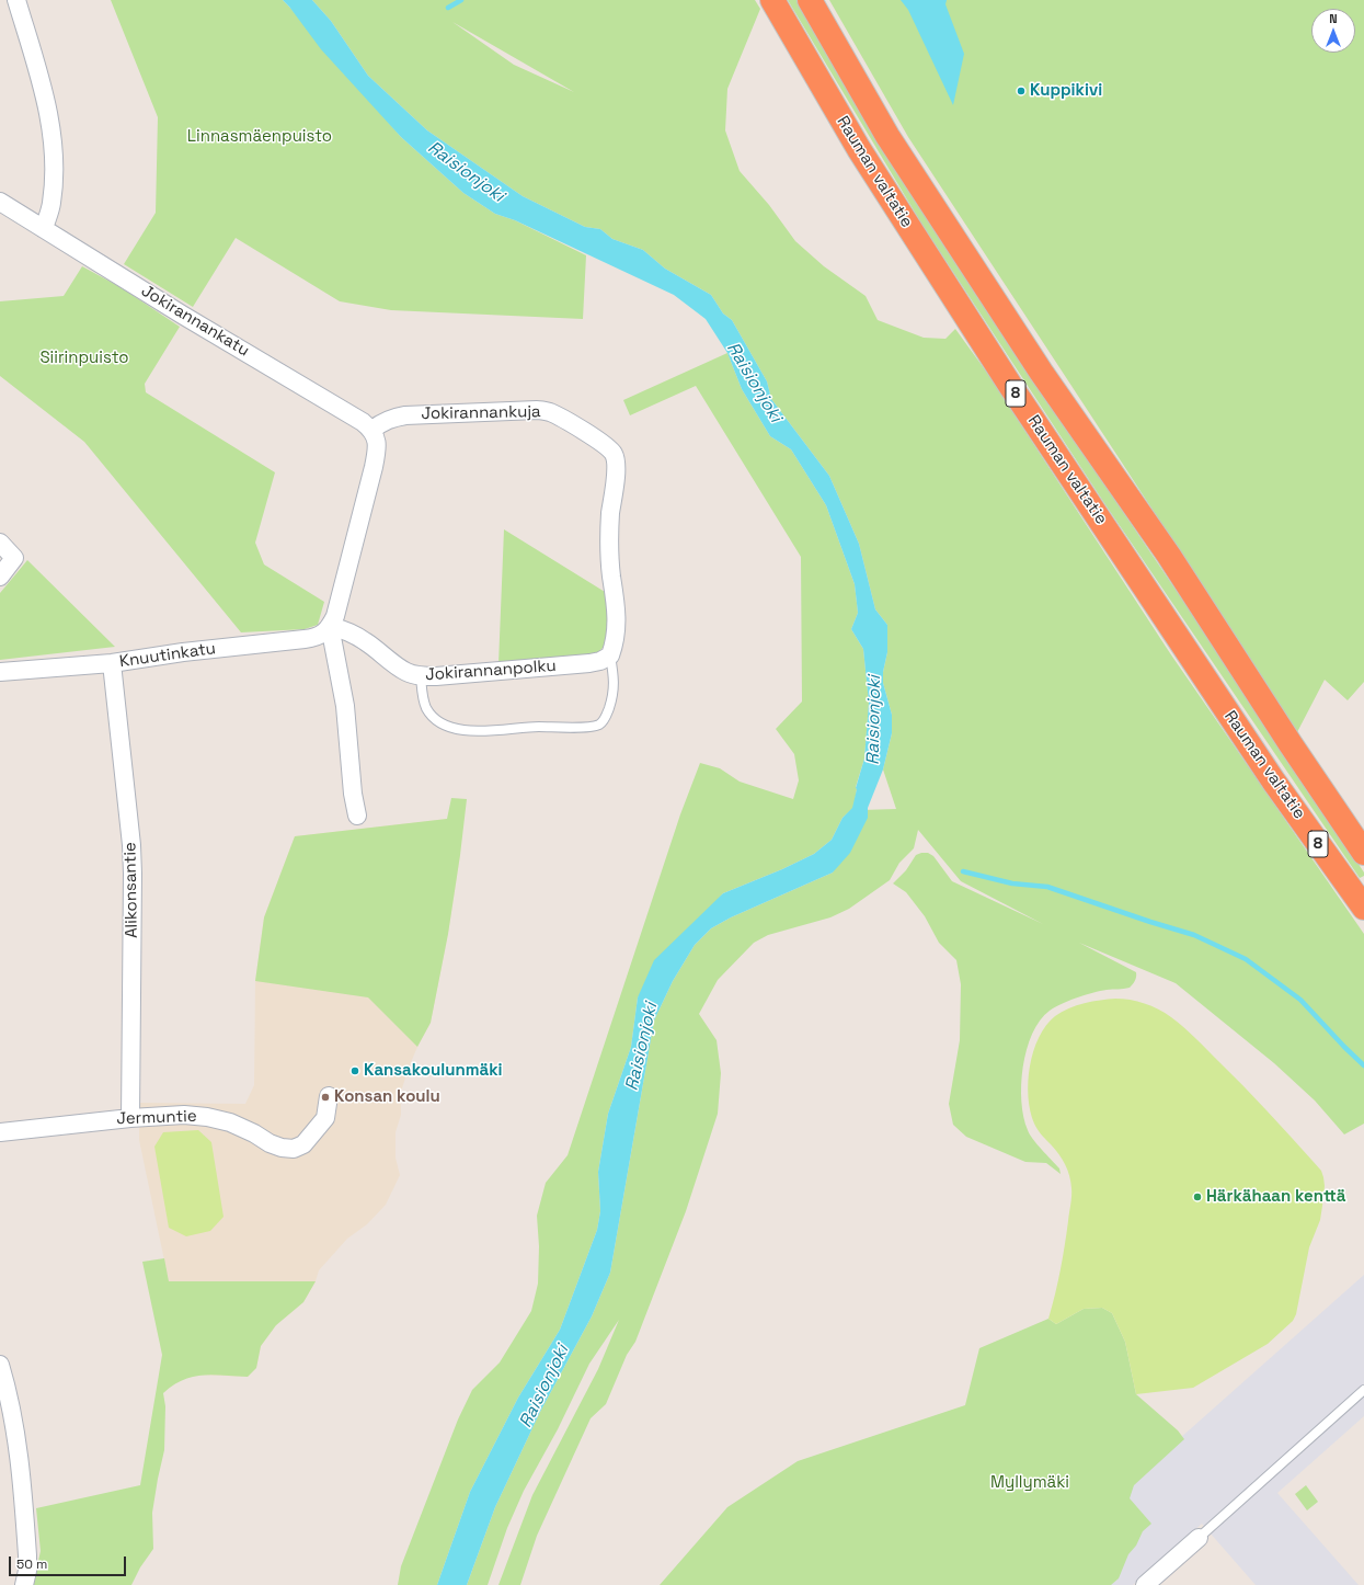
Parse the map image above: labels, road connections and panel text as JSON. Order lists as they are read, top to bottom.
{
  "streets": {
    "highway": ["Rauman valtatie", "8"],
    "street": [
      "Jokirannankatu",
      "Jokirannankuja",
      "Knuutinkatu",
      "Jokirannanpolku",
      "Alikonsantie",
      "Jermuntie"
    ]
  },
  "crossings": [
    ["Jokirannankatu", "Jokirannankuja"],
    ["Jokirannankuja", "Jokirannanpolku"],
    ["Knuutinkatu", "Jokirannanpolku"],
    ["Knuutinkatu", "Alikonsantie"],
    ["Alikonsantie", "Jermuntie"]
  ],
  "water": ["Raisionjoki"],
  "parks": ["Linnasmäenpuisto", "Siirinpuisto", "Myllymäki"],
  "places": [
    "Kuppikivi",
    "Kansakoulunmäki",
    "Konsan koulu",
    "Härkähaan kenttä"
  ],
  "scale_bar": "50 m",
  "north": "top"
}
